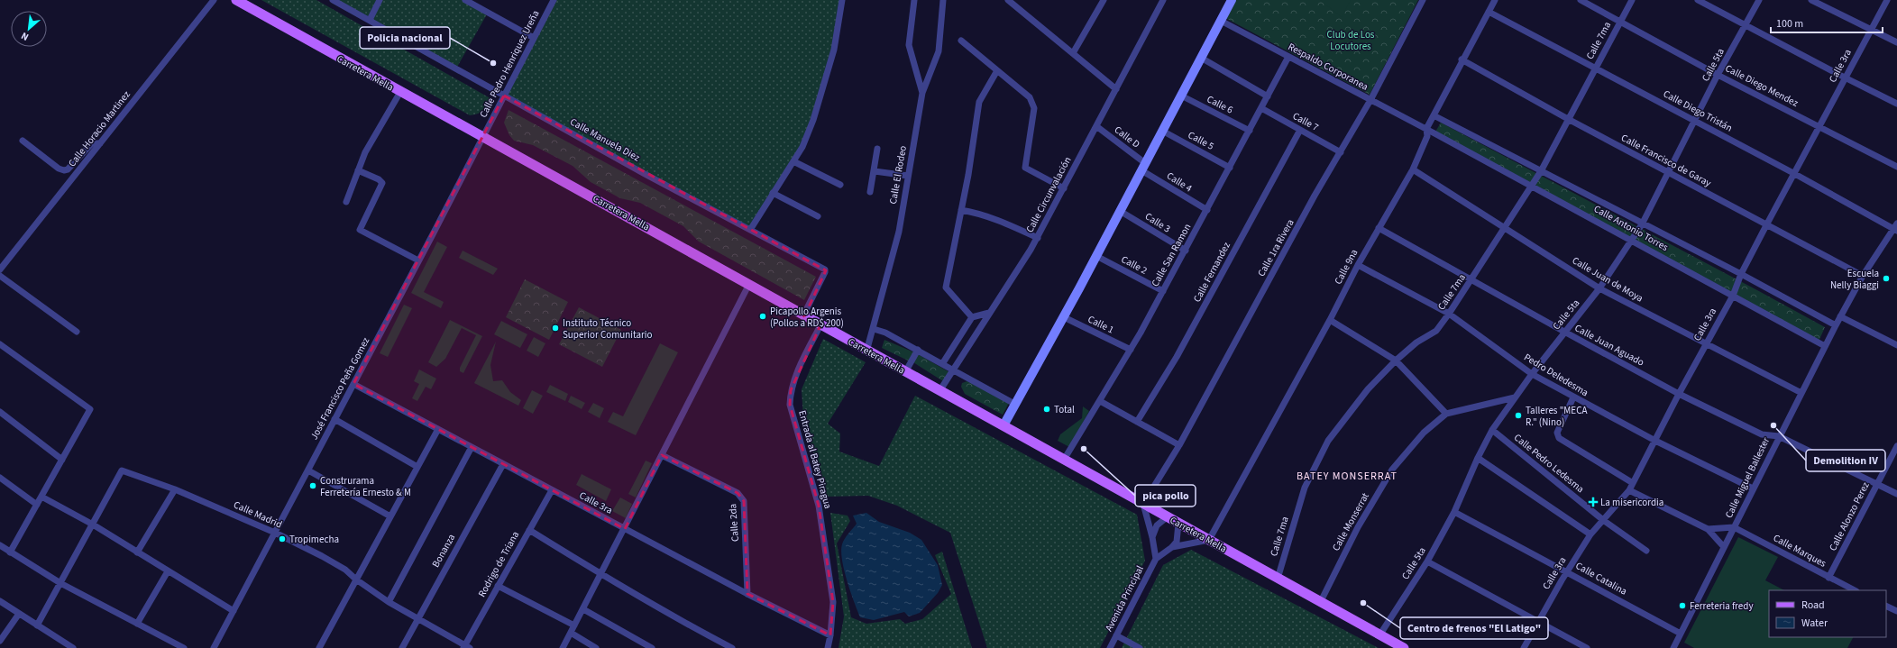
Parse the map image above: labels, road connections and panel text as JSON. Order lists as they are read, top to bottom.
{
  "streets": {
    "main road": ["Carretera Mella"],
    "street": [
      "Calle 7ma",
      "Calle Pedro Henriquez Ureña",
      "Calle 5ta",
      "Calle 3ra",
      "Respaldo Corporanea",
      "Calle Diego Mendez",
      "Calle 6",
      "Calle Diego Tristán",
      "Calle 7",
      "Calle Horacio Martinez",
      "Calle D",
      "Calle Manuela Diez",
      "Calle 5",
      "Calle Francisco de Garay",
      "Calle El Rodeo",
      "Calle 4",
      "Calle Circunvalación",
      "Calle 3",
      "Calle Antonio Torres",
      "Calle 1ra Rivera",
      "Calle San Ramon",
      "Calle 2",
      "Calle 9na",
      "Calle Fernandez",
      "Calle Juan de Moya",
      "Calle 1",
      "Calle Juan Aguado",
      "Pedro Deledesma",
      "José Francisco Peña Gomez",
      "Entrada al Batey Piragua",
      "Calle Pedro Ledesma",
      "Calle Miguel Ballester",
      "Calle Madrid",
      "Calle Alonzo Perez",
      "Calle Monserrat",
      "Calle 2da",
      "Bonanza",
      "Calle Marques",
      "Rodrigo de Triana",
      "Calle Catalina",
      "Avenida Principal"
    ]
  },
  "crossings": [
    ["Calle 7ma", "Carretera Mella"],
    ["Calle 7ma", "Calle Diego Mendez"],
    ["Calle 7ma", "Calle Diego Tristán"],
    ["Calle 7ma", "Calle Francisco de Garay"],
    ["Calle 7ma", "Calle Antonio Torres"],
    ["Calle 7ma", "Calle Juan de Moya"],
    ["Calle 7ma", "Calle Juan Aguado"],
    ["Calle 7ma", "Pedro Deledesma"],
    ["Calle Pedro Henriquez Ureña", "Carretera Mella"],
    ["Calle Pedro Henriquez Ureña", "Calle Manuela Diez"],
    ["Calle Pedro Henriquez Ureña", "José Francisco Peña Gomez"],
    ["Calle 5ta", "Carretera Mella"],
    ["Calle 5ta", "Calle Diego Mendez"],
    ["Calle 5ta", "Calle Diego Tristán"],
    ["Calle 5ta", "Calle Francisco de Garay"],
    ["Calle 5ta", "Calle Antonio Torres"],
    ["Calle 5ta", "Calle Juan de Moya"],
    ["Calle 5ta", "Calle Juan Aguado"],
    ["Calle 5ta", "Pedro Deledesma"],
    ["Calle 5ta", "Calle Pedro Ledesma"],
    ["Calle 5ta", "Calle Monserrat"],
    ["Calle 5ta", "Calle Catalina"],
    ["Calle 3ra", "Calle Diego Mendez"],
    ["Calle 3ra", "Calle Diego Tristán"],
    ["Calle 3ra", "Calle Francisco de Garay"],
    ["Calle 3ra", "Calle Antonio Torres"],
    ["Calle 3ra", "Calle Juan de Moya"],
    ["Calle 3ra", "Calle Juan Aguado"],
    ["Calle 3ra", "Pedro Deledesma"],
    ["Calle 3ra", "José Francisco Peña Gomez"],
    ["Calle 3ra", "Entrada al Batey Piragua"],
    ["Calle 3ra", "Calle Pedro Ledesma"],
    ["Calle 3ra", "Calle 2da"],
    ["Calle 3ra", "Bonanza"],
    ["Calle 3ra", "Rodrigo de Triana"],
    ["Calle 3ra", "Calle Catalina"],
    ["Respaldo Corporanea", "Calle Antonio Torres"],
    ["Respaldo Corporanea", "Calle 1ra Rivera"],
    ["Respaldo Corporanea", "Calle San Ramon"],
    ["Respaldo Corporanea", "Calle 9na"],
    ["Carretera Mella", "Calle Manuela Diez"],
    ["Carretera Mella", "Calle El Rodeo"],
    ["Carretera Mella", "Calle Circunvalación"],
    ["Carretera Mella", "Calle 1ra Rivera"],
    ["Carretera Mella", "Calle San Ramon"],
    ["Carretera Mella", "Calle 9na"],
    ["Carretera Mella", "José Francisco Peña Gomez"],
    ["Carretera Mella", "Entrada al Batey Piragua"],
    ["Carretera Mella", "Calle Monserrat"],
    ["Calle 6", "Calle San Ramon"],
    ["Calle Diego Tristán", "Calle 9na"],
    ["Calle Diego Tristán", "Calle Miguel Ballester"],
    ["Calle 7", "Calle 1ra Rivera"],
    ["Calle 7", "Calle San Ramon"],
    ["Calle 7", "Calle Fernandez"],
    ["Calle D", "Calle 4"],
    ["Calle D", "Calle Circunvalación"],
    ["Calle 5", "Calle San Ramon"],
    ["Calle Francisco de Garay", "Calle 9na"],
    ["Calle Francisco de Garay", "Calle Miguel Ballester"],
    ["Calle 4", "Calle San Ramon"],
    ["Calle 3", "Calle San Ramon"],
    ["Calle Antonio Torres", "Calle 9na"],
    ["Calle Antonio Torres", "Calle Miguel Ballester"],
    ["Calle San Ramon", "Calle 2"],
    ["Calle San Ramon", "Calle 1"],
    ["Calle 9na", "Calle Juan de Moya"],
    ["Calle 9na", "Calle Juan Aguado"],
    ["Calle 9na", "Pedro Deledesma"],
    ["Calle Juan de Moya", "Calle Miguel Ballester"],
    ["Calle Juan Aguado", "Calle Miguel Ballester"],
    ["Calle Juan Aguado", "Calle Alonzo Perez"],
    ["Pedro Deledesma", "Calle Miguel Ballester"],
    ["José Francisco Peña Gomez", "Calle Madrid"],
    ["Calle Miguel Ballester", "Calle Marques"],
    ["Calle Miguel Ballester", "Calle Catalina"],
    ["Calle Madrid", "Bonanza"],
    ["Calle Madrid", "Rodrigo de Triana"],
    ["Calle Alonzo Perez", "Calle Marques"]
  ],
  "districts": ["BATEY MONSERRAT"],
  "parks": ["Club de Los Locutores"],
  "places": {
    "other": [
      "Policia nacional",
      "Escuela Nelly Biaggi",
      "Picapollo Argenis (Pollos a RD$ 200)",
      "Instituto Técnico Superior Comunitario",
      "Total",
      "Talleres \"MECA R.\" (Nino)",
      "Demolition IV",
      "pica pollo",
      "Construrama Ferretería Ernesto & M",
      "Tropimecha",
      "Centro de frenos \"El Latigo\"",
      "Ferreteria fredy"
    ],
    "health": ["La misericordia"]
  },
  "legend": ["Road", "Water"],
  "scale_bar": "100 m",
  "north": "bottom left"
}
